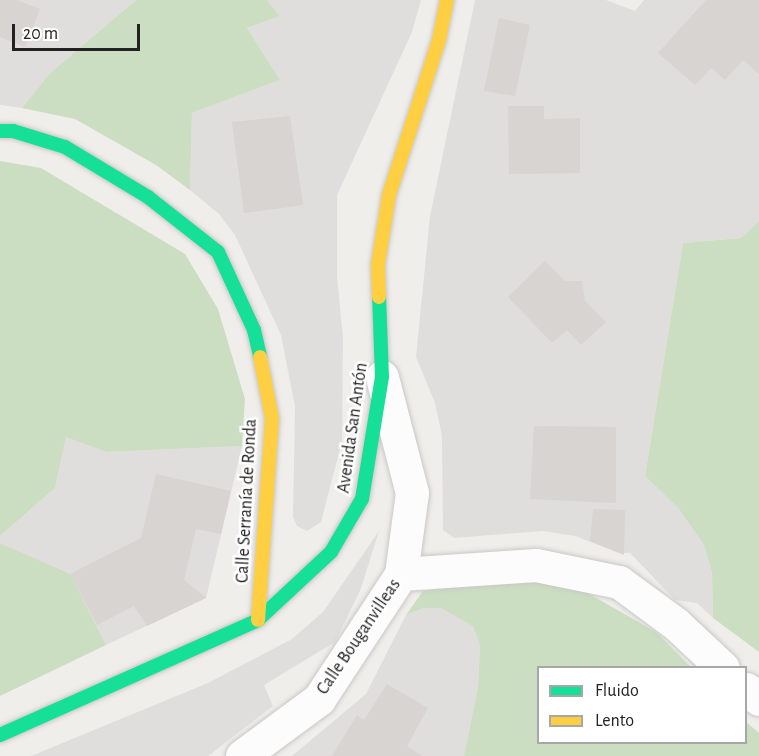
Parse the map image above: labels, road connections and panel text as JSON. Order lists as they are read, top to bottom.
{
  "streets": {
    "street": ["Avenida San Antón", "Calle Serranía de Ronda", "Calle Bouganvilleas"]
  },
  "crossings": [
    ["Avenida San Antón", "Calle Serranía de Ronda"],
    ["Avenida San Antón", "Calle Bouganvilleas"]
  ],
  "legend": ["Fluido", "Lento"],
  "scale_bar": "20 m"
}
